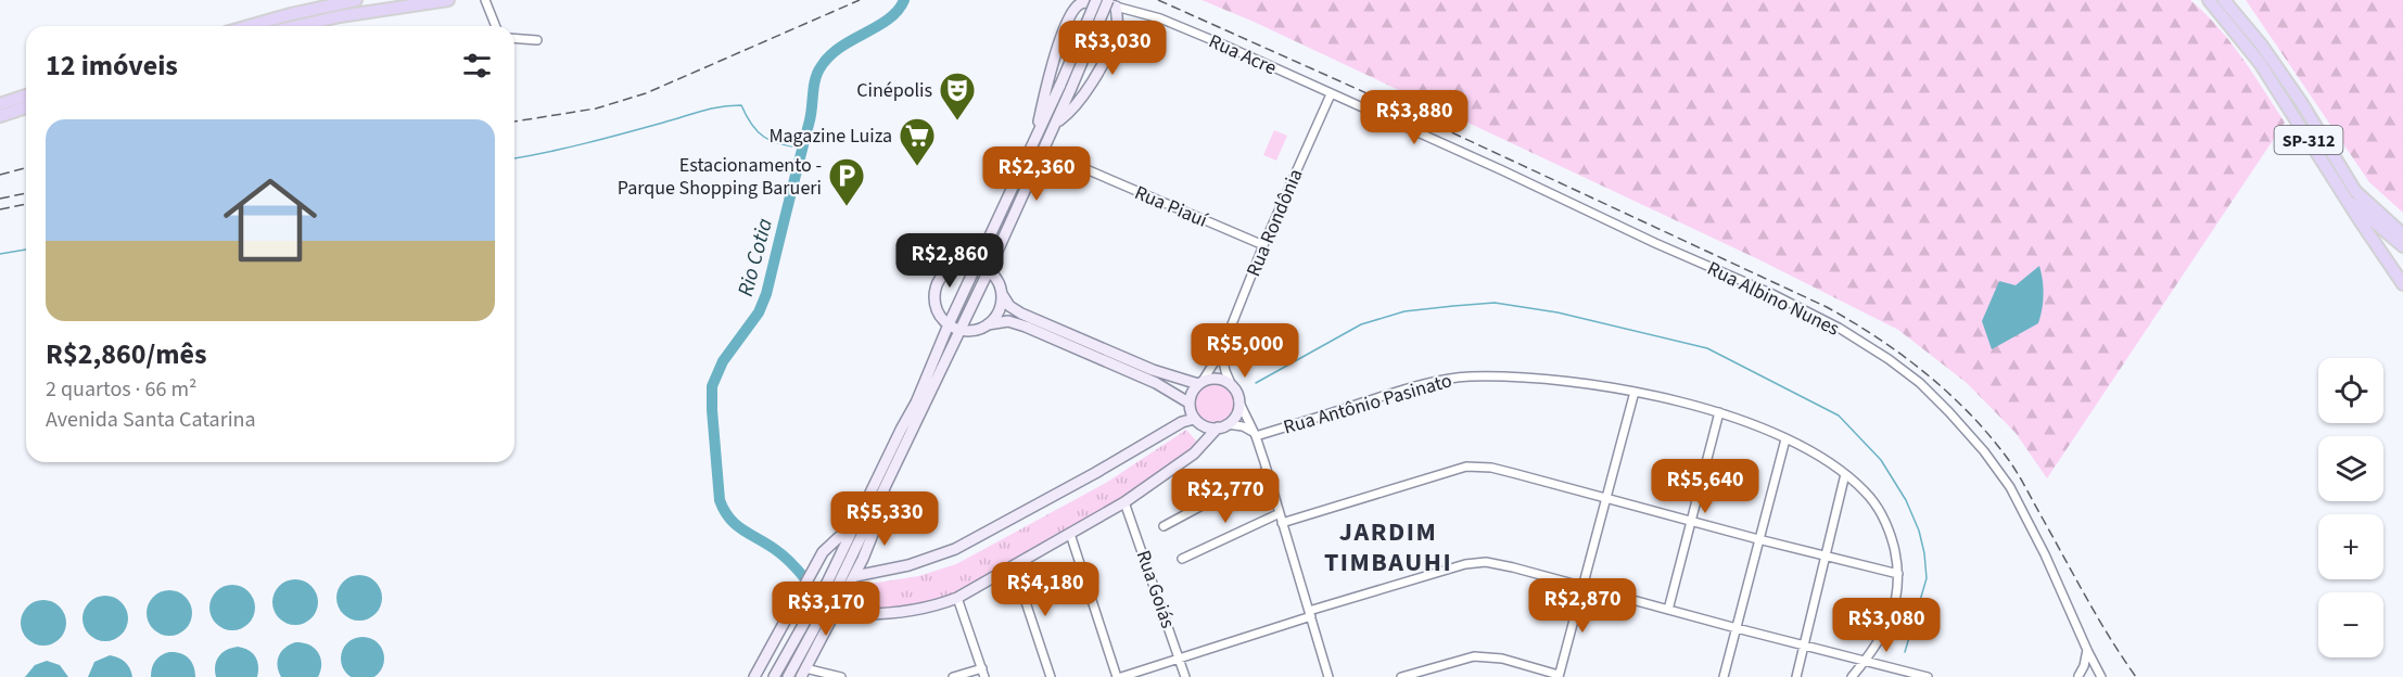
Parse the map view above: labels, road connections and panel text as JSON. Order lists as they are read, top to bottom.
{
  "streets": {
    "main road": ["SP-312"],
    "street": [
      "Rua Acre",
      "Rua Piauí",
      "Rua Rondônia",
      "Rua Albino Nunes",
      "Rua Antônio Pasinato",
      "Rua Goiás"
    ]
  },
  "crossings": [
    ["Rua Acre", "Rua Rondônia"],
    ["Rua Acre", "Rua Albino Nunes"],
    ["Rua Piauí", "Rua Rondônia"],
    ["Rua Rondônia", "Rua Albino Nunes"]
  ],
  "districts": ["JARDIM TIMBAUHI"],
  "water": ["Rio Cotia"],
  "places": {
    "theatre": ["Cinépolis"],
    "supermarket": ["Magazine Luiza"],
    "parking": ["Estacionamento - Parque Shopping Barueri"]
  },
  "page": {
    "price": [
      "R$3,030",
      "R$3,880",
      "R$2,360",
      "R$2,860",
      "R$5,000",
      "R$5,640",
      "R$2,770",
      "R$5,330",
      "R$4,180",
      "R$2,870",
      "R$3,170",
      "R$3,080"
    ],
    "heading": "12 imóveis",
    "list": [
      {
        "name": "R$2,860/mês",
        "note": "2 quartos · 66 m² · Avenida Santa Catarina"
      }
    ],
    "map_buttons": ["+", "−"]
  }
}
